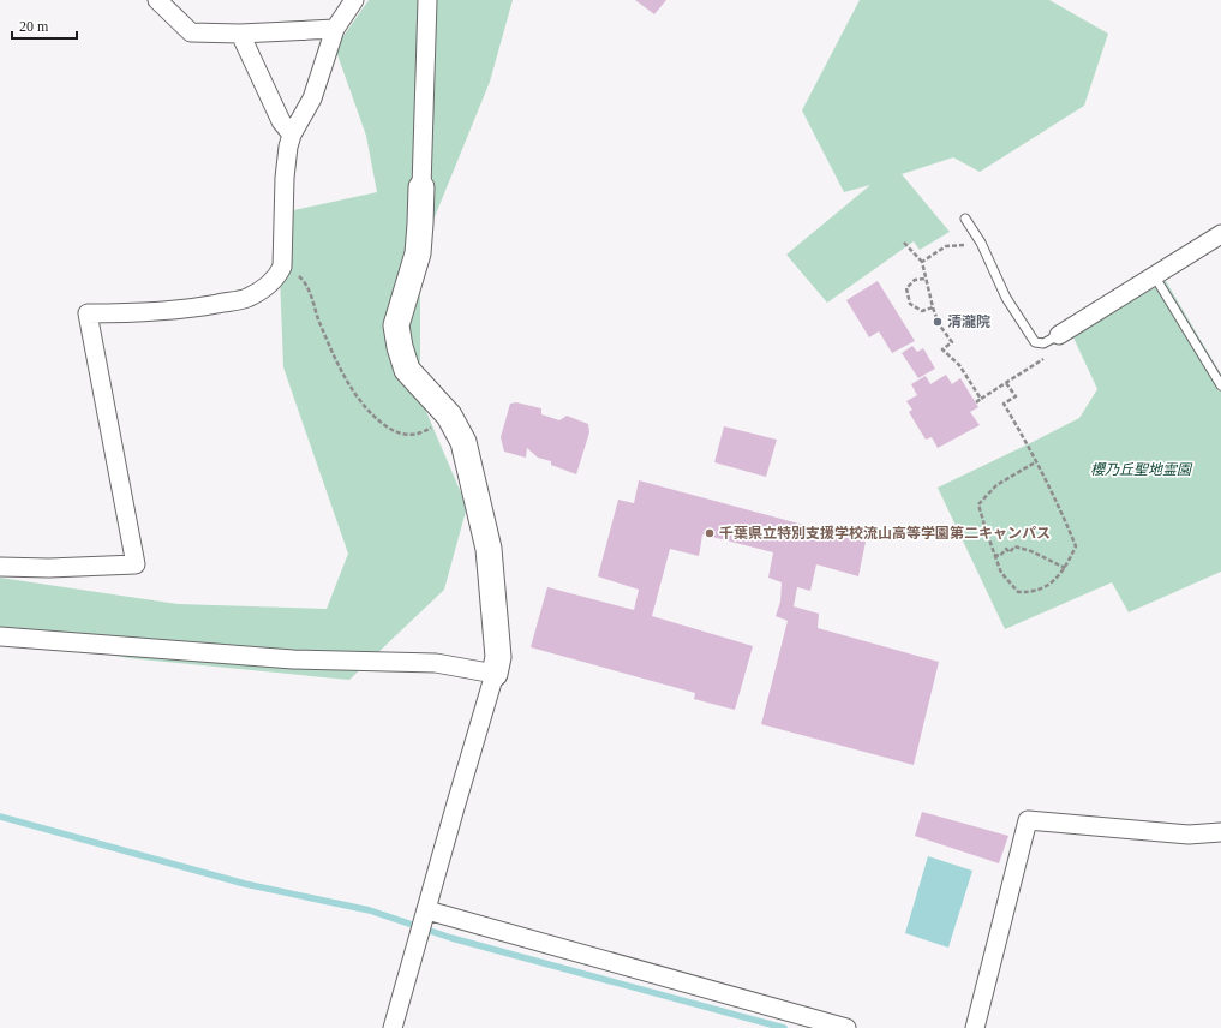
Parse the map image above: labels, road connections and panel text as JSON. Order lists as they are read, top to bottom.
{
  "parks": ["櫻乃丘聖地霊園"],
  "places": ["清瀧院", "千葉県立特別支援学校流山高等学園第二キャンパス"],
  "scale_bar": "20 m"
}
